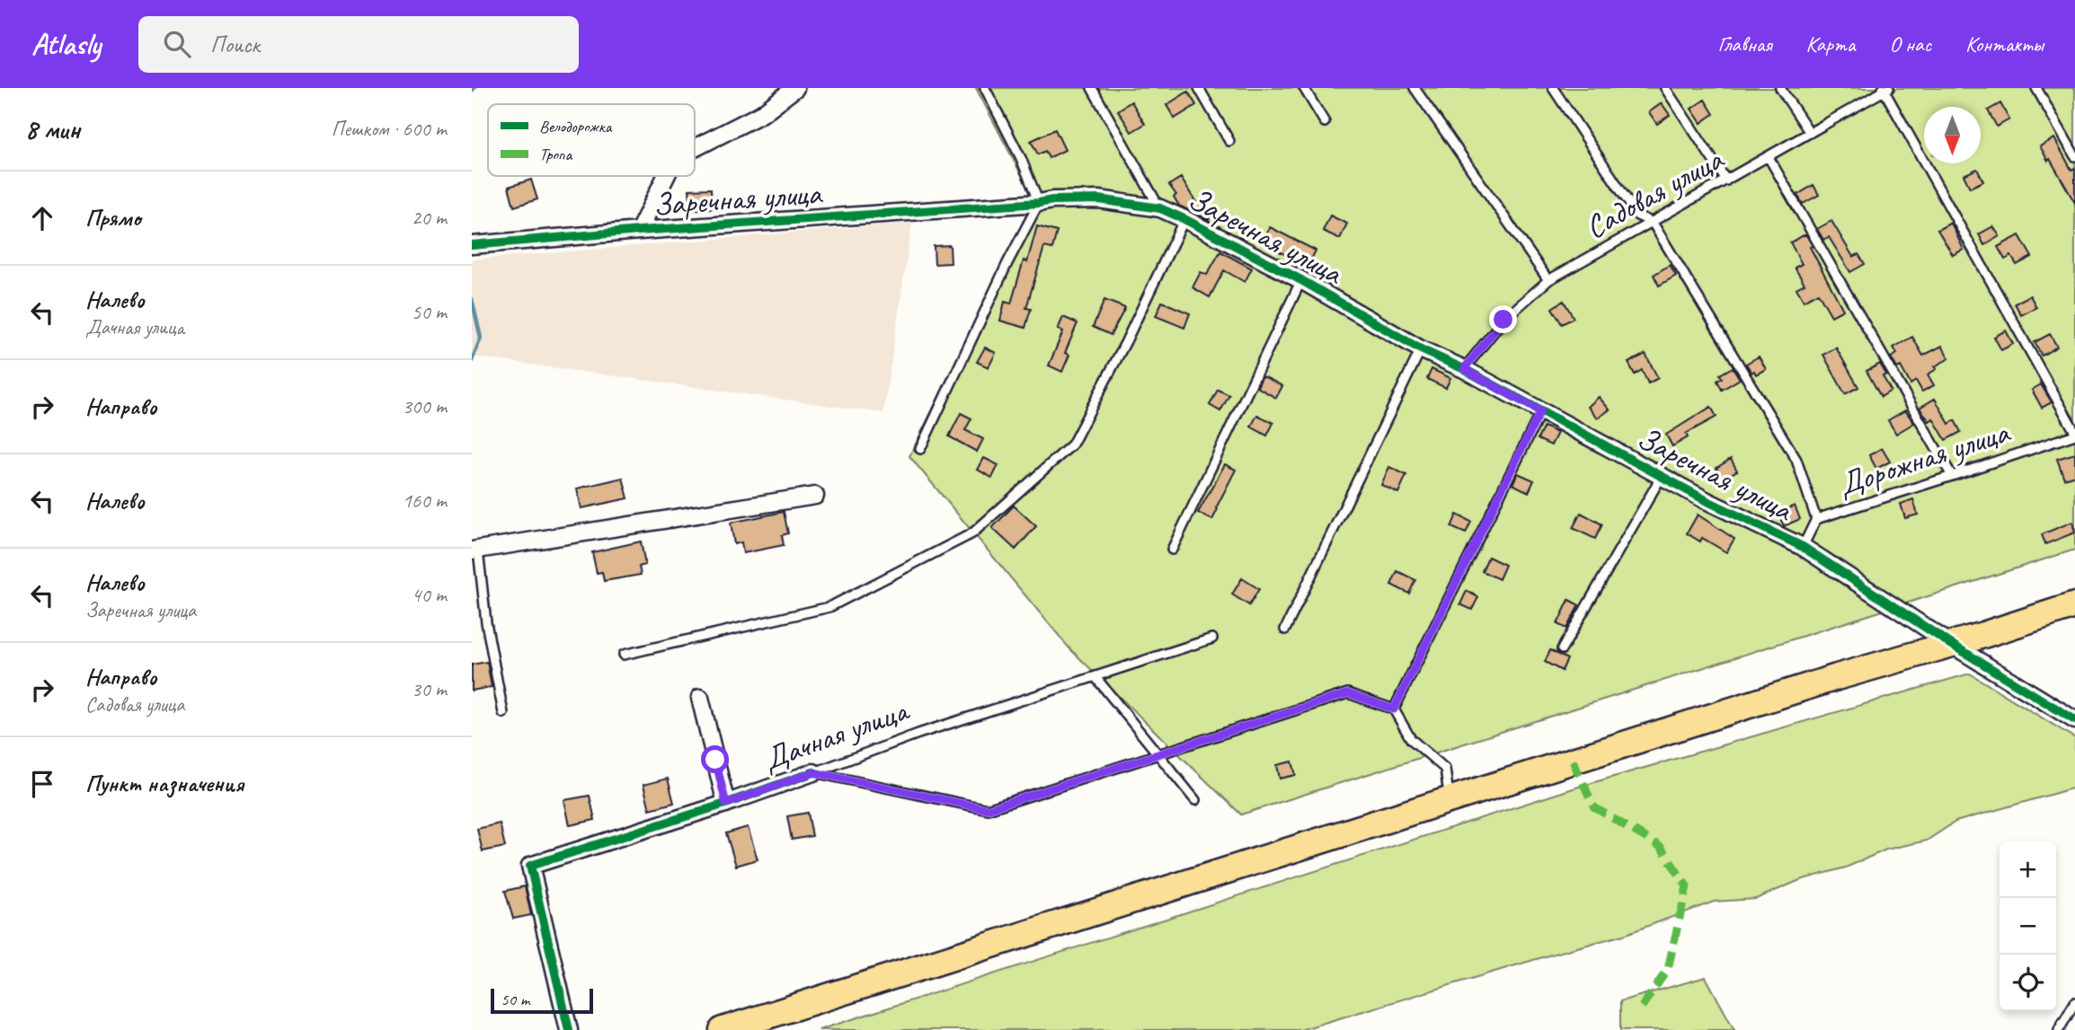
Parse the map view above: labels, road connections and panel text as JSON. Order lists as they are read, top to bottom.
{
  "streets": {
    "street": ["Заречная улица", "Дачная улица"],
    "lane": ["Садовая улица", "Дорожная улица"]
  },
  "crossings": [
    ["Садовая улица", "Заречная улица"],
    ["Заречная улица", "Дорожная улица"]
  ],
  "legend": ["Велодорожка", "Тропа"],
  "scale_bar": "50 m",
  "north": "bottom",
  "page": {
    "header": "Atlasly",
    "search": "Поиск",
    "nav": [
      "Главная",
      "Карта",
      "О нас",
      "Контакты"
    ],
    "heading": ["8 мин", "Пешком · 600 m"],
    "list": [
      ["Прямо", "20 m"],
      ["Налево", "Дачная улица", "50 m"],
      ["Направо", "300 m"],
      ["Налево", "160 m"],
      ["Налево", "Заречная улица", "40 m"],
      ["Направо", "Садовая улица", "30 m"],
      "Пункт назначения"
    ],
    "map_buttons": ["+", "−"],
    "scale": "50 m"
  }
}
